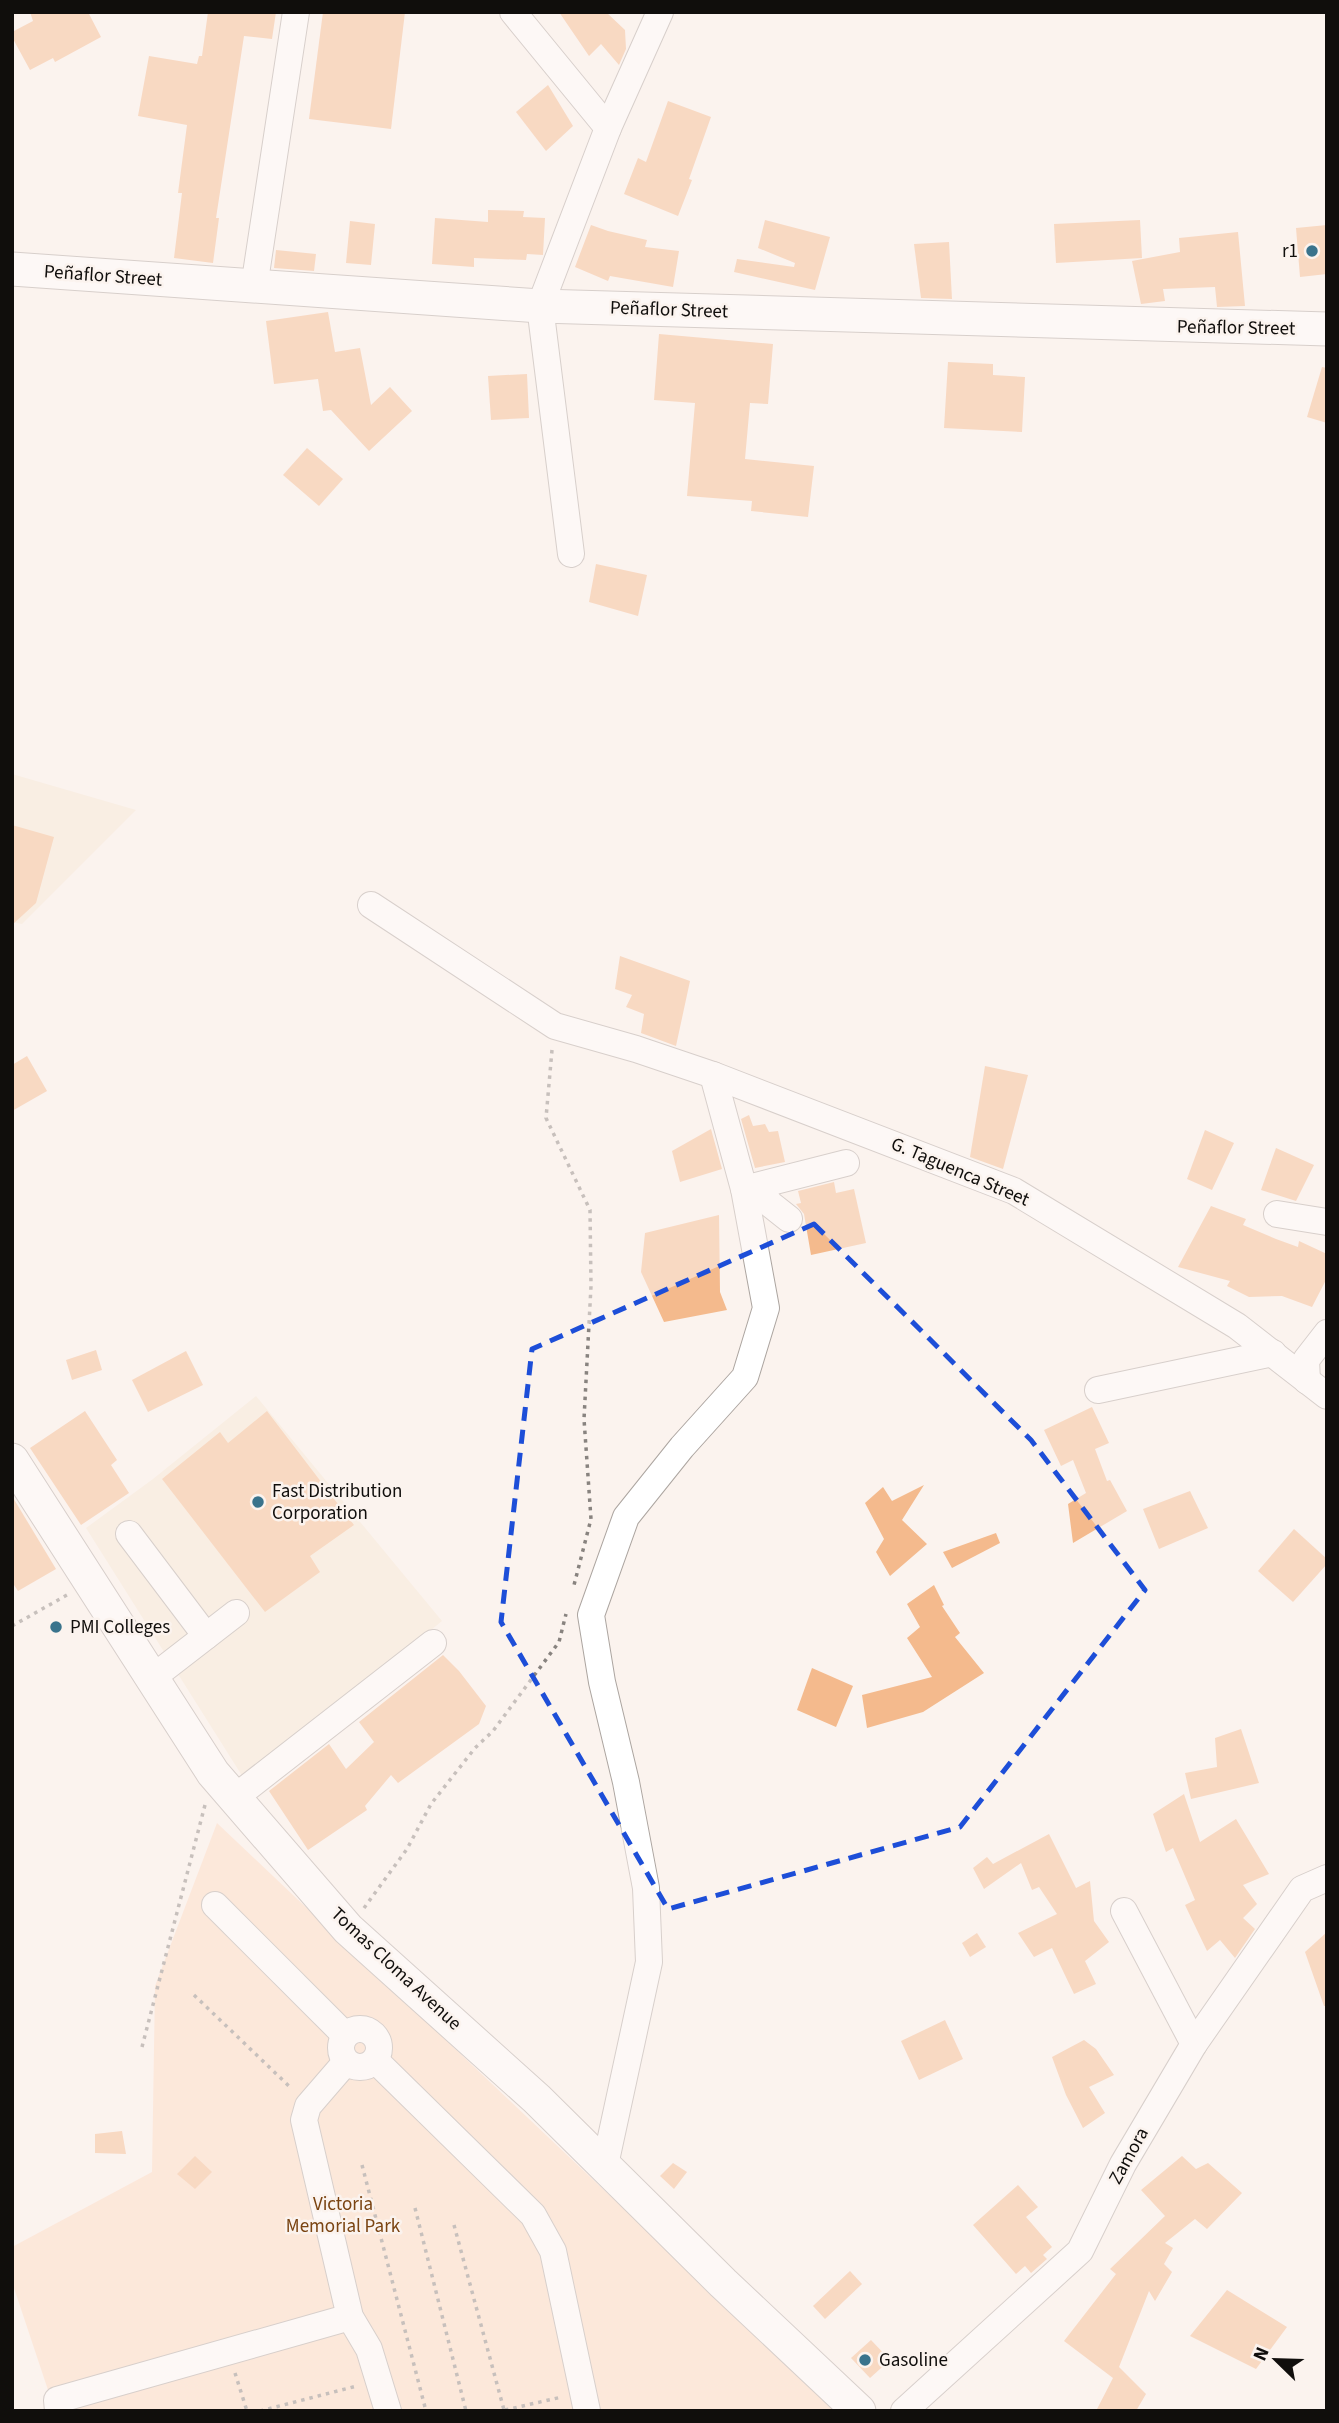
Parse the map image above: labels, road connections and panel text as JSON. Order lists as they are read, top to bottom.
{
  "streets": {
    "main road": ["Peñaflor Street", "Tomas Cloma Avenue"],
    "street": ["G. Taguenca Street", "Zamora"]
  },
  "parks": ["Victoria Memorial Park"],
  "places": [
    "r1",
    "Fast Distribution Corporation",
    "PMI Colleges",
    "Gasoline"
  ],
  "north": "top left"
}
